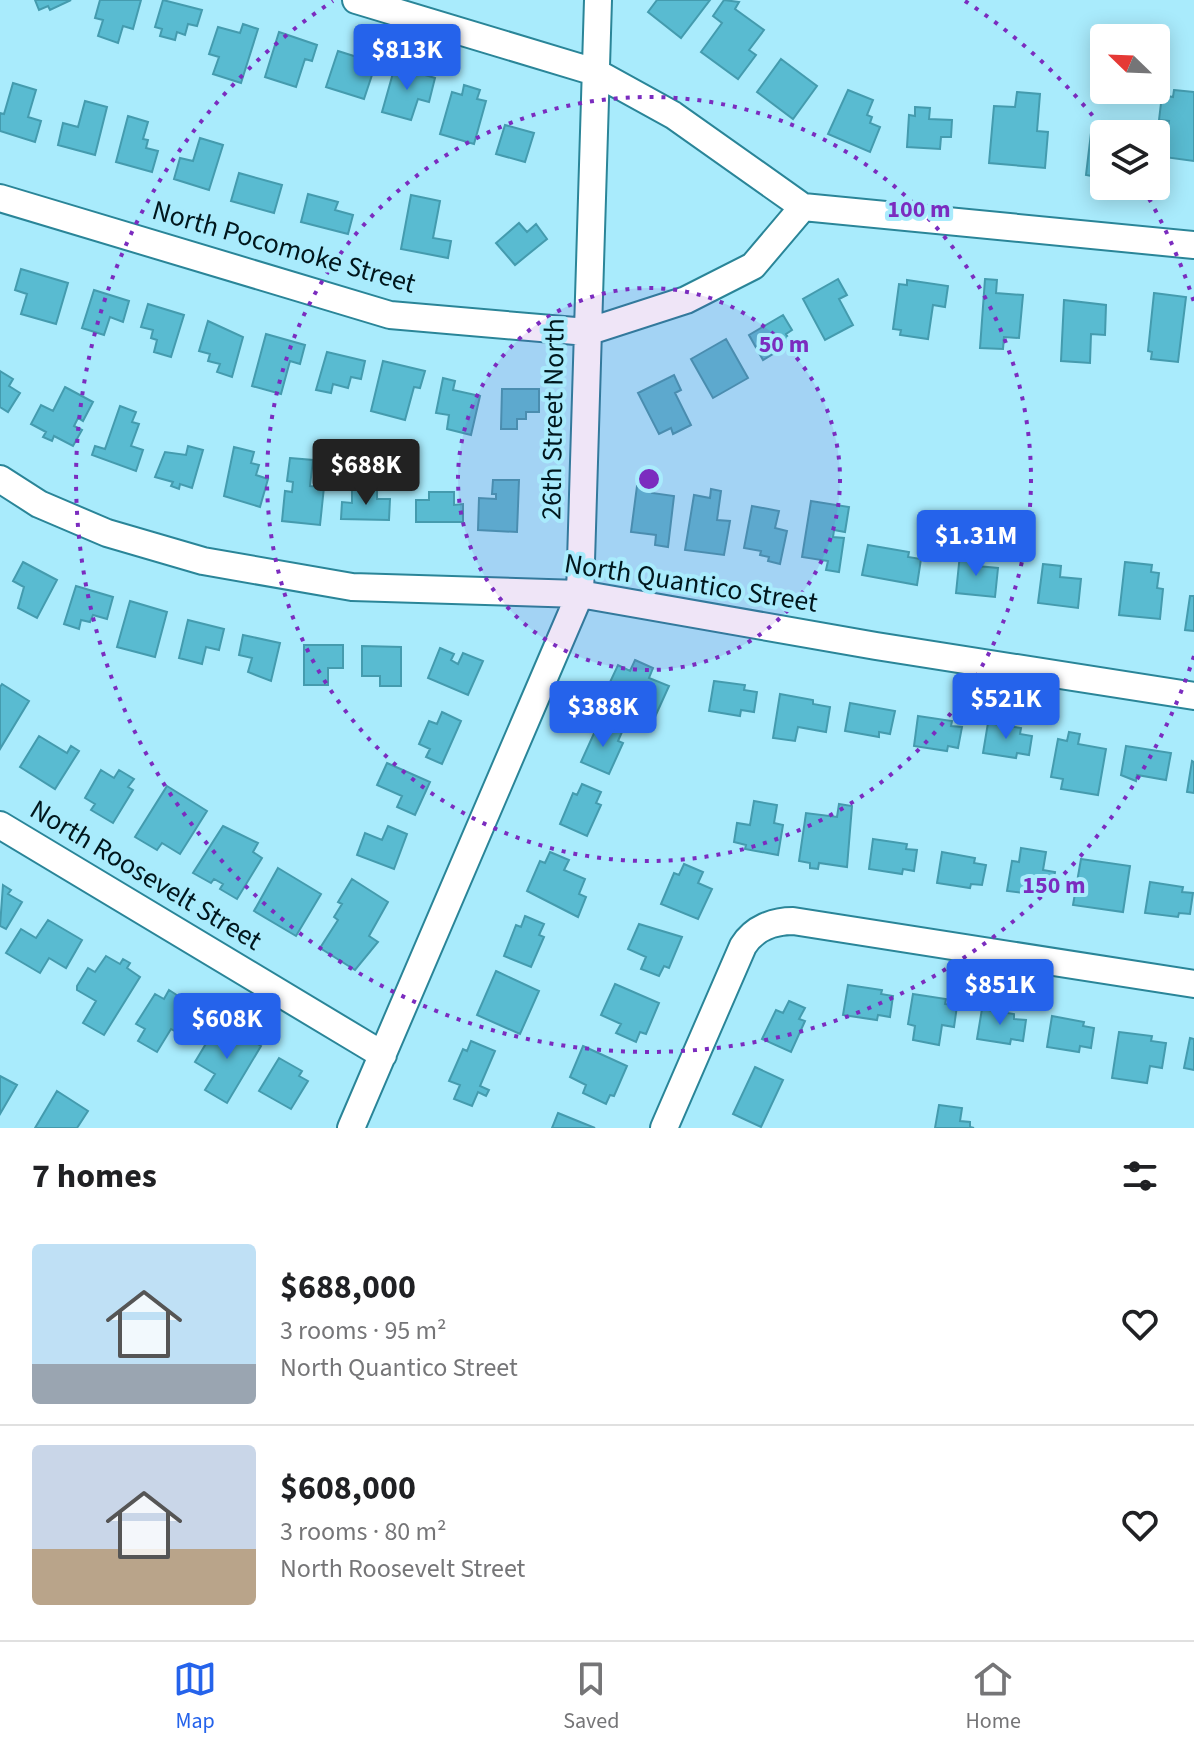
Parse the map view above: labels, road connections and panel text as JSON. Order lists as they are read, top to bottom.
{
  "streets": {
    "street": [
      "North Pocomoke Street",
      "26th Street North",
      "North Quantico Street",
      "North Roosevelt Street"
    ]
  },
  "crossings": [
    ["North Pocomoke Street", "26th Street North"],
    ["26th Street North", "North Quantico Street"],
    ["26th Street North", "North Roosevelt Street"]
  ],
  "north": "top left",
  "page": {
    "price": [
      "$813K",
      "$688K",
      "$1.31M",
      "$521K",
      "$388K",
      "$851K",
      "$608K"
    ],
    "heading": "7 homes",
    "list": [
      {
        "name": "$688,000",
        "note": "3 rooms · 95 m² · North Quantico Street"
      },
      {
        "name": "$608,000",
        "note": "3 rooms · 80 m² · North Roosevelt Street"
      }
    ],
    "tabs": ["Map", "Saved", "Home"]
  },
  "rings": ["100 m", "50 m", "150 m"]
}
